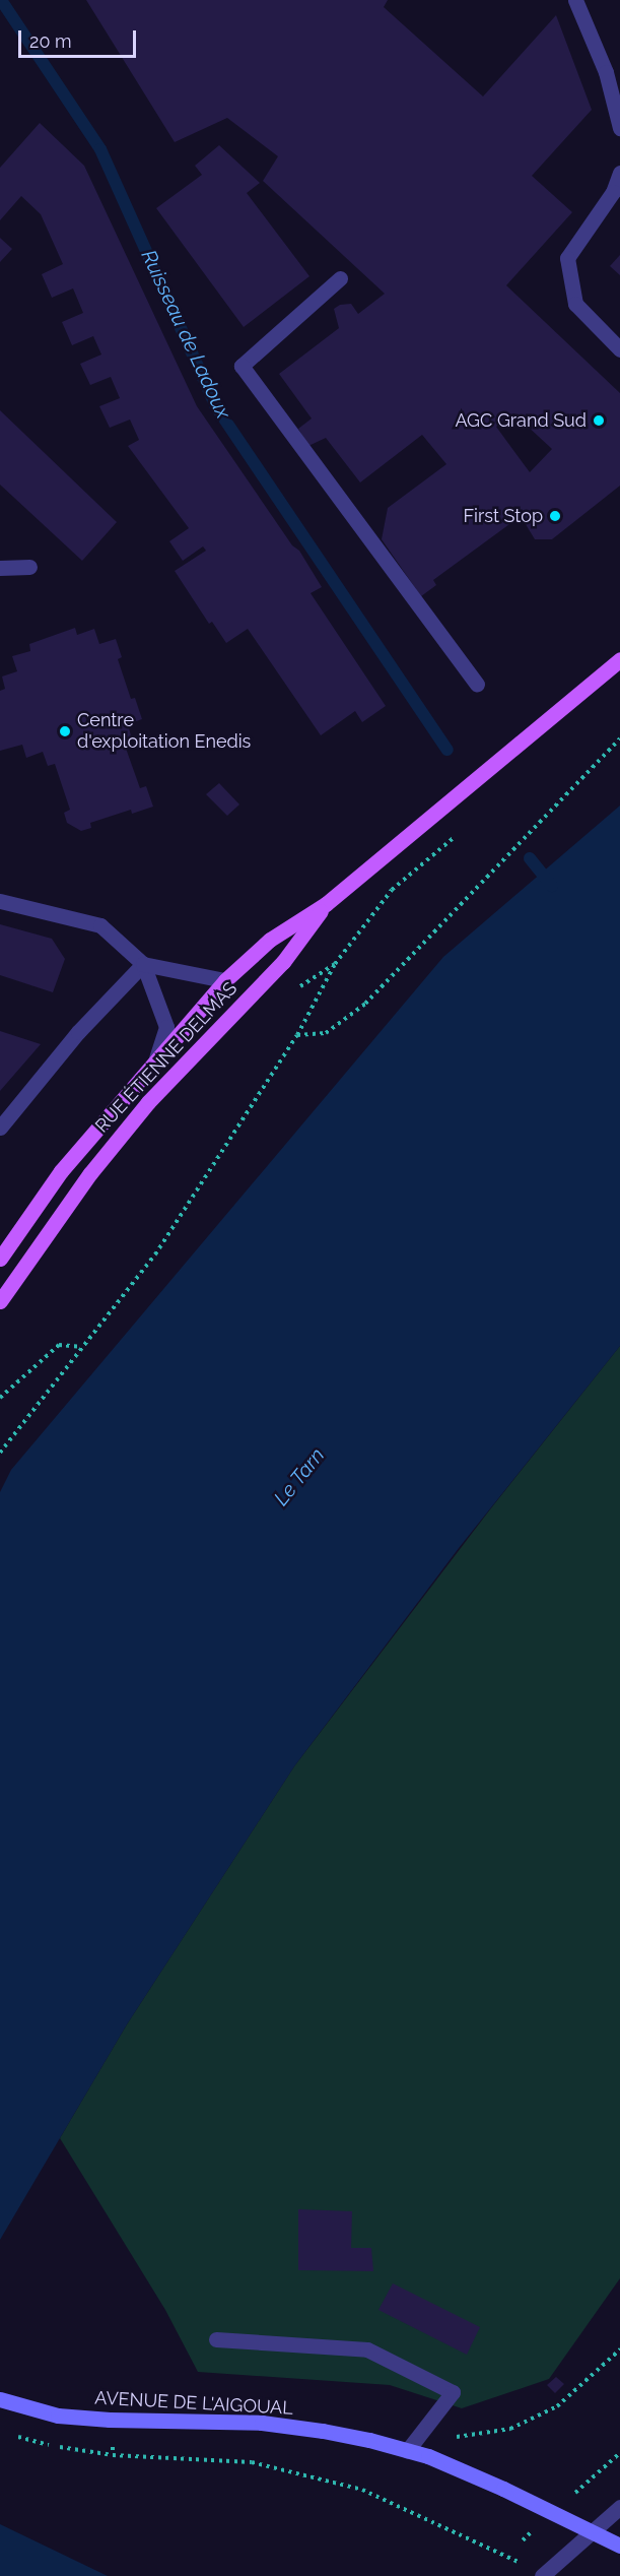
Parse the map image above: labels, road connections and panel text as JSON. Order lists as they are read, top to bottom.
{
  "streets": {
    "main road": ["RUE ÉTIENNE DELMAS", "AVENUE DE L'AIGOUAL"]
  },
  "water": ["Ruisseau de Ladoux", "Le Tarn"],
  "places": ["AGC Grand Sud", "First Stop", "Centre d'exploitation Enedis"],
  "scale_bar": "20 m"
}
